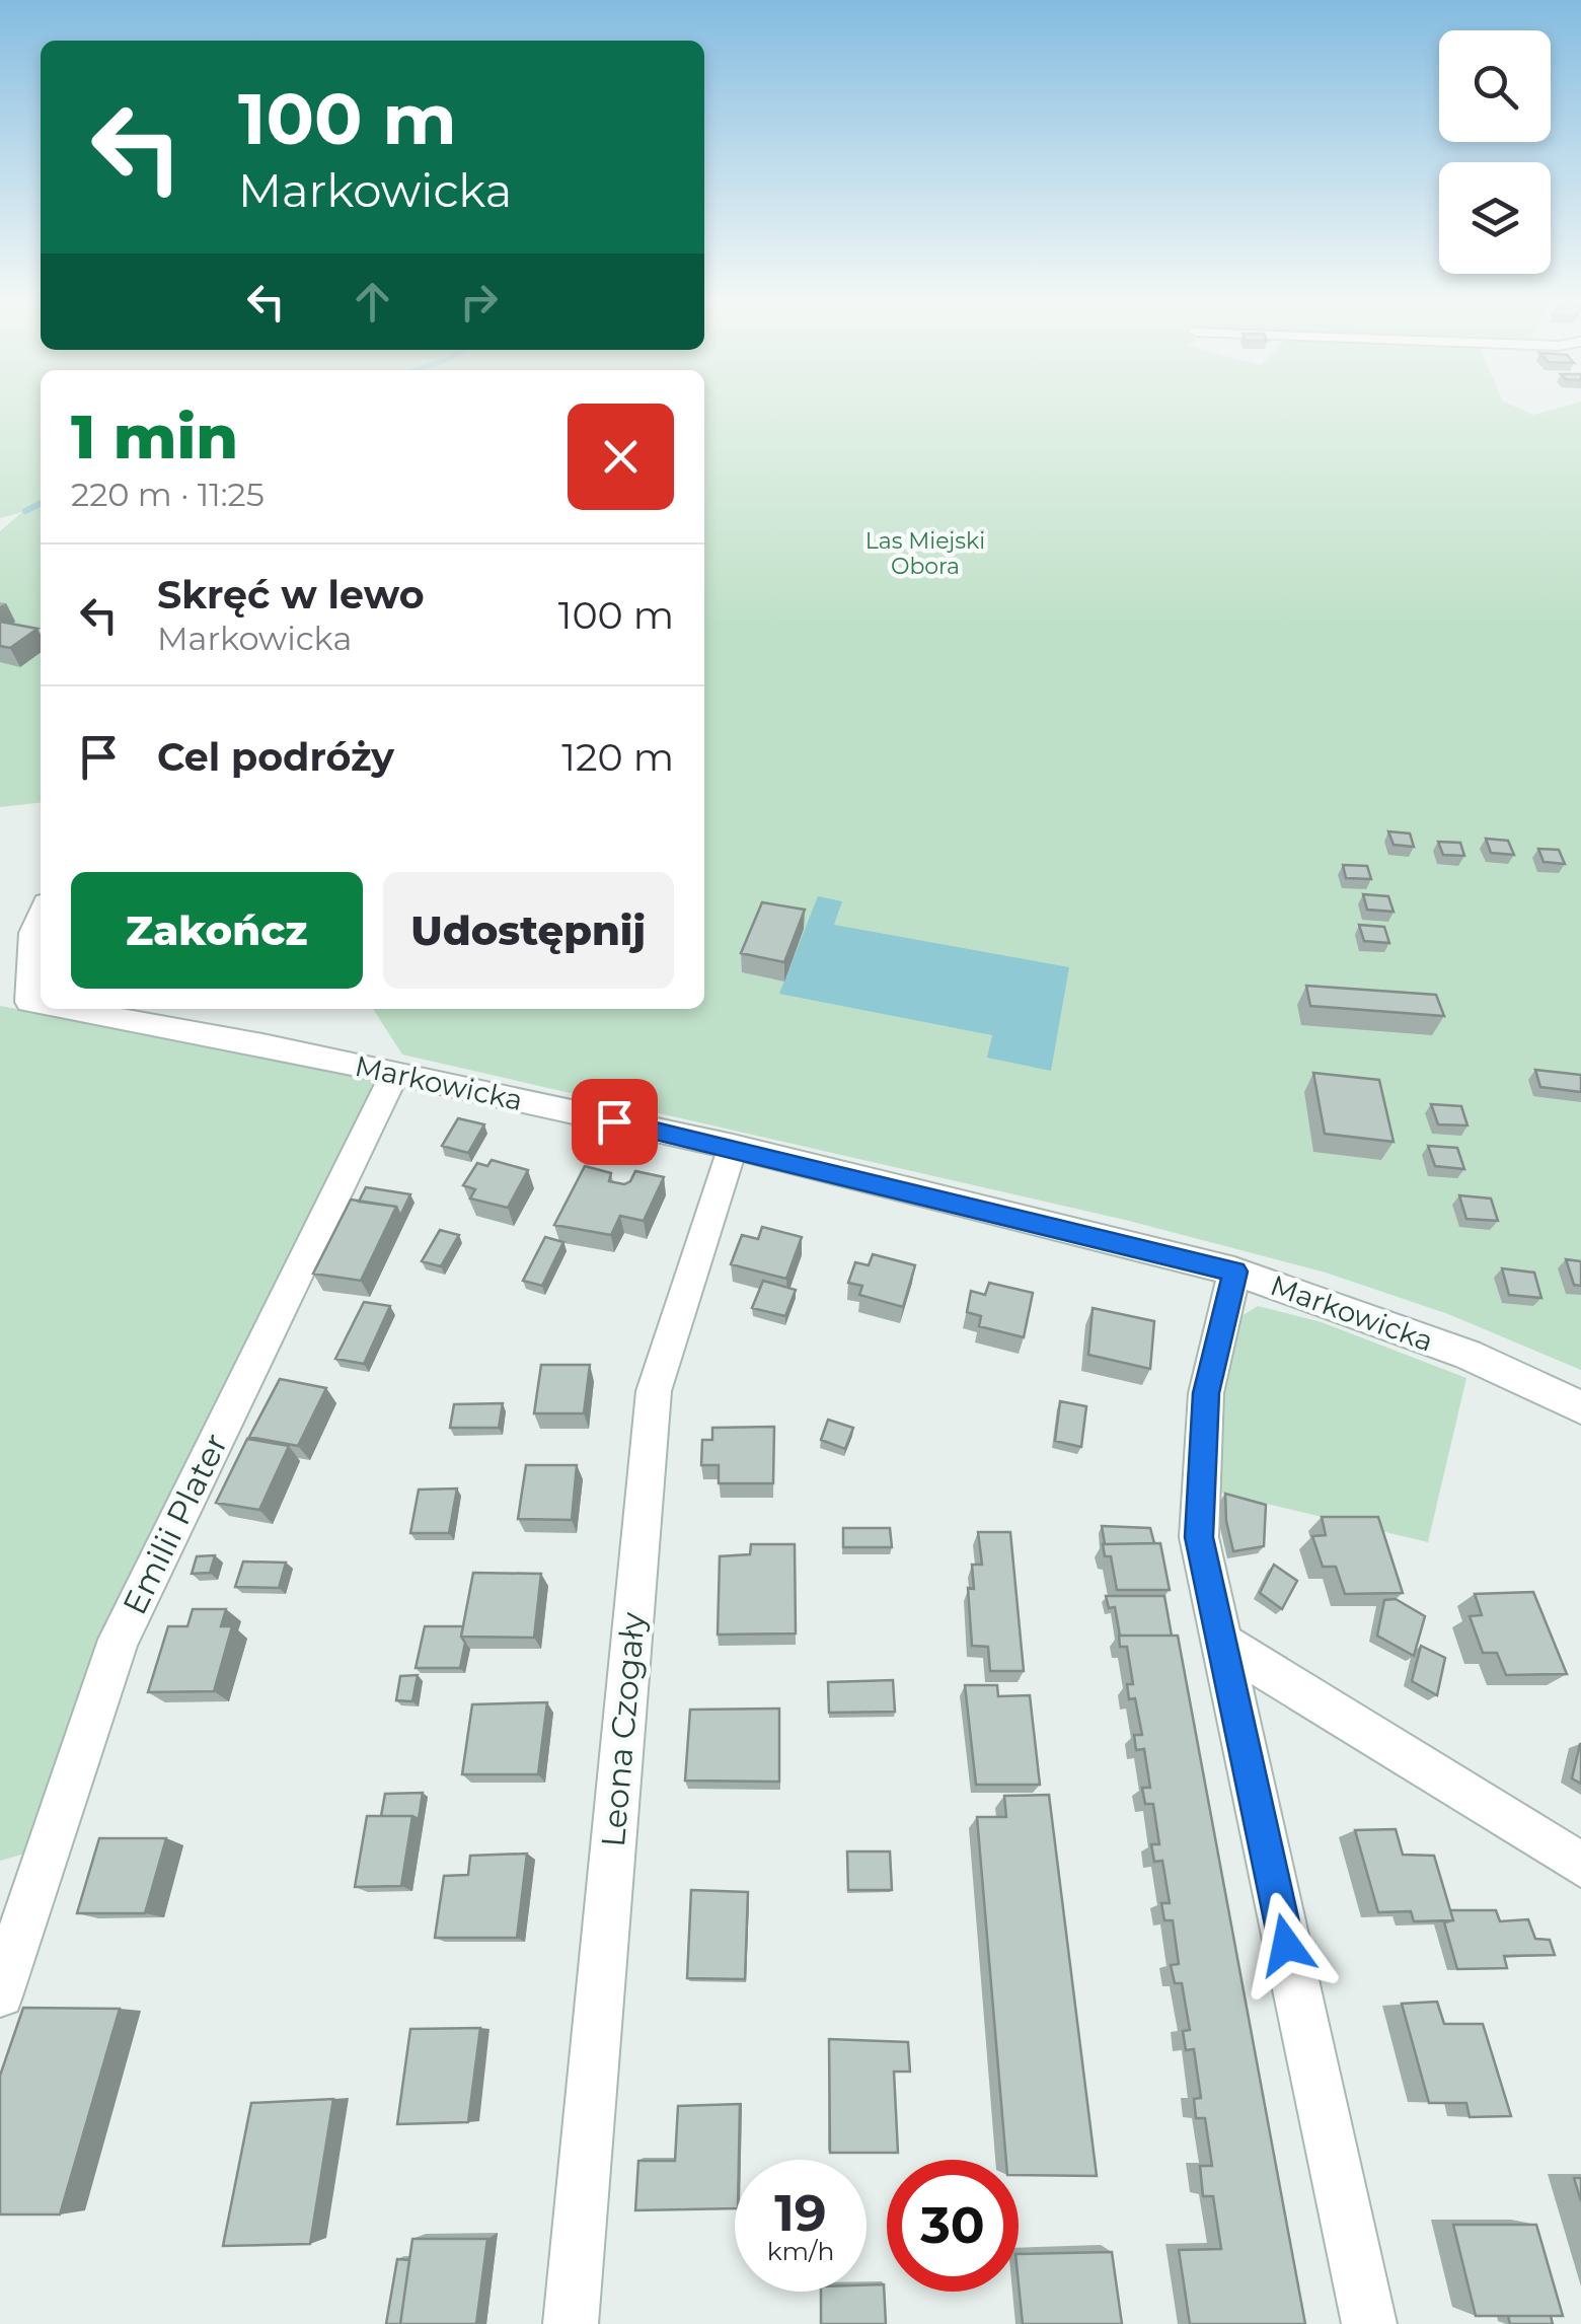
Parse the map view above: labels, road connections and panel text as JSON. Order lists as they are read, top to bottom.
{
  "streets": {
    "street": ["Markowicka", "Emilii Plater", "Leona Czogały"]
  },
  "crossings": [
    ["Markowicka", "Emilii Plater"],
    ["Markowicka", "Leona Czogały"]
  ],
  "parks": ["Las Miejski Obora"],
  "page": {
    "turn": ["100 m", "Markowicka"],
    "heading": ["1 min", "220 m · 11:25"],
    "list": [
      {
        "name": "Skręć w lewo",
        "note": "Markowicka",
        "value": "100 m"
      },
      {
        "name": "Cel podróży",
        "value": "120 m"
      }
    ],
    "buttons": ["Zakończ", "Udostępnij"],
    "speed": "19 km/h",
    "limit": "30"
  }
}
